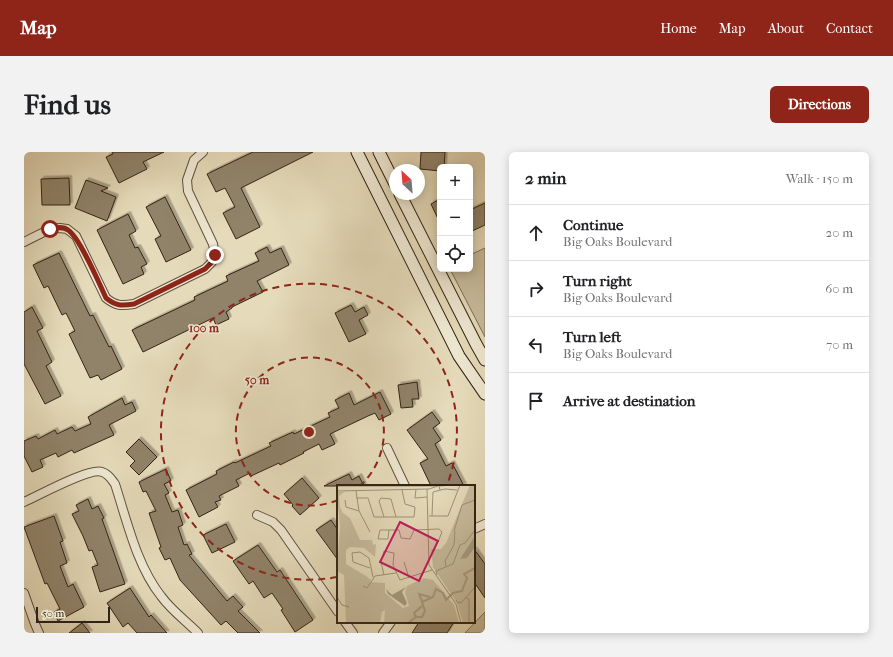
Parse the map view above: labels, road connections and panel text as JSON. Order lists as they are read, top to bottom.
{
  "scale_bar": "50 m",
  "north": "top left",
  "page": {
    "header": "Map",
    "nav": [
      "Home",
      "Map",
      "About",
      "Contact"
    ],
    "buttons": "Directions",
    "title": "Find us",
    "heading": ["2 min", "Walk · 150 m"],
    "map_buttons": ["+", "−"],
    "list": [
      ["Continue", "Big Oaks Boulevard", "20 m"],
      ["Turn right", "Big Oaks Boulevard", "60 m"],
      ["Turn left", "Big Oaks Boulevard", "70 m"],
      "Arrive at destination"
    ],
    "scale": "50 m"
  },
  "rings": ["100 m", "50 m"]
}
